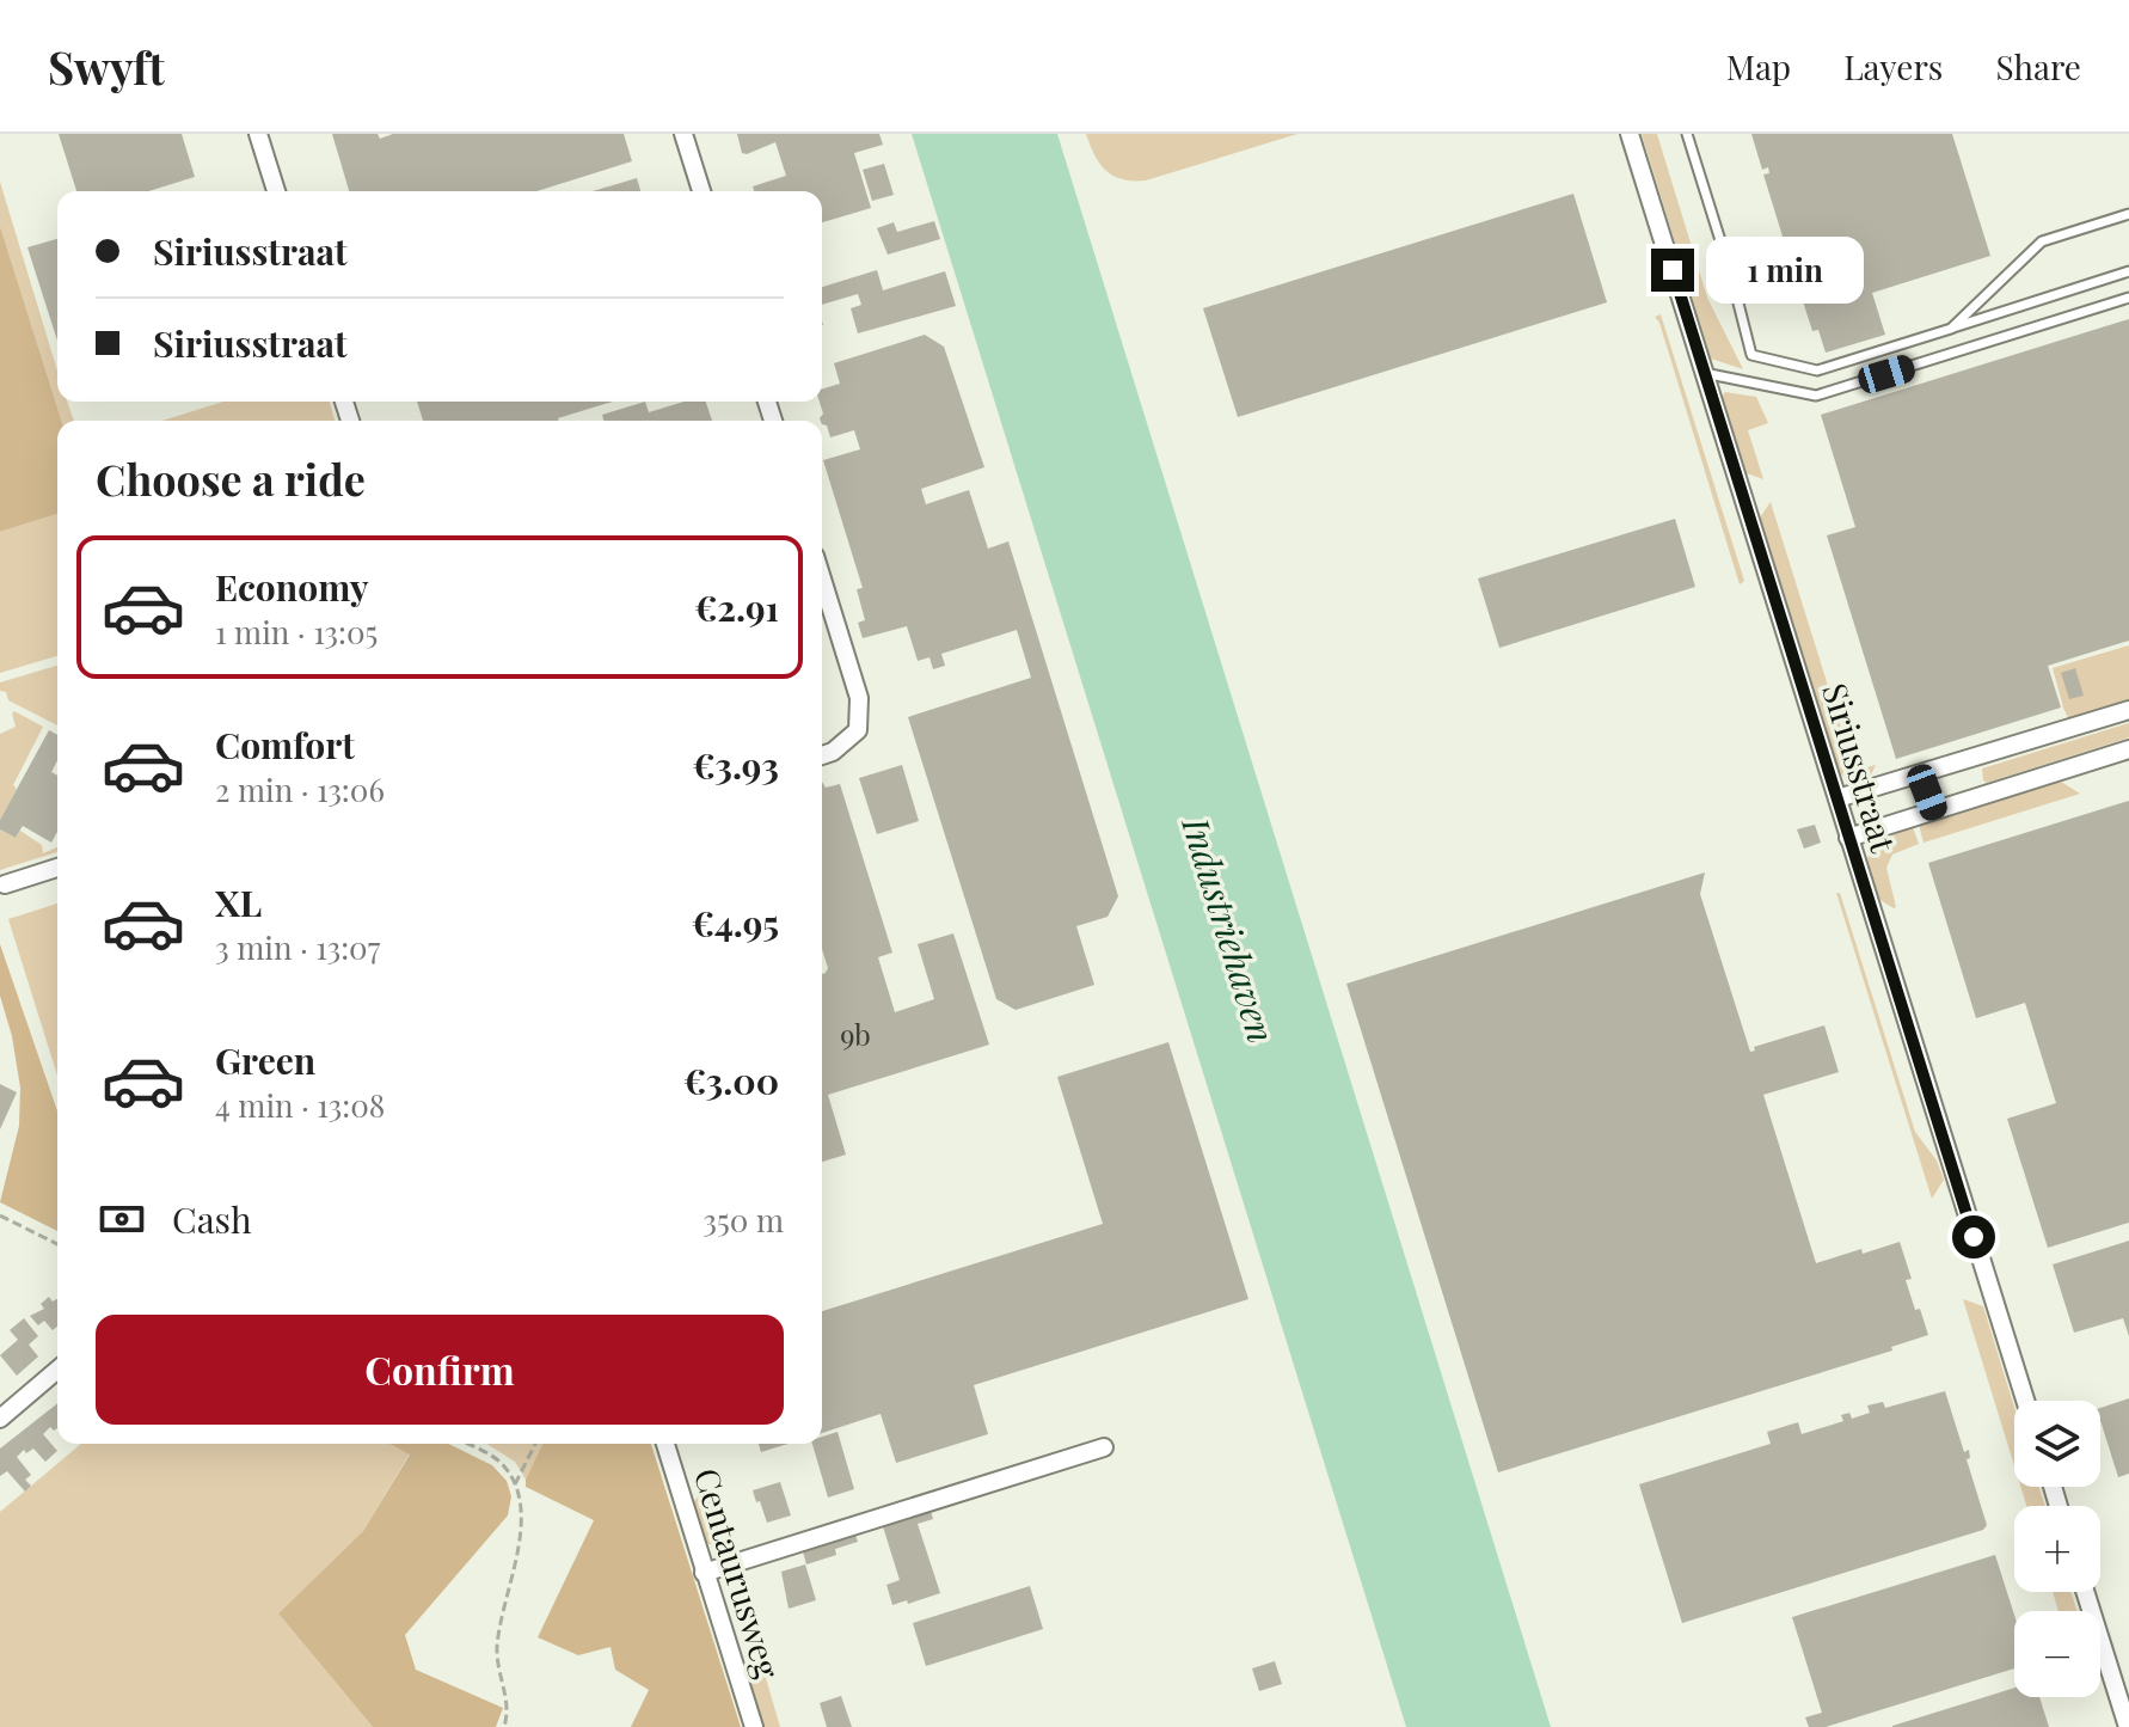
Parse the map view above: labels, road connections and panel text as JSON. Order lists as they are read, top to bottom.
{
  "streets": {
    "street": ["Siriusstraat", "Centaurusweg"]
  },
  "water": ["Industriehaven"],
  "house_numbers": ["9b"],
  "page": {
    "header": "Swyft",
    "nav": ["Map", "Layers", "Share"],
    "banner": ["Siriusstraat", "Siriusstraat"],
    "bubble": "1 min",
    "heading": "Choose a ride",
    "list": [
      {
        "name": "Economy",
        "note": "1 min · 13:05",
        "value": "€2.91"
      },
      {
        "name": "Comfort",
        "note": "2 min · 13:06",
        "value": "€3.93"
      },
      {
        "name": "XL",
        "note": "3 min · 13:07",
        "value": "€4.95"
      },
      {
        "name": "Green",
        "note": "4 min · 13:08",
        "value": "€3.00"
      }
    ],
    "pay": ["Cash", "350 m"],
    "buttons": "Confirm",
    "map_buttons": ["+", "−"]
  }
}
